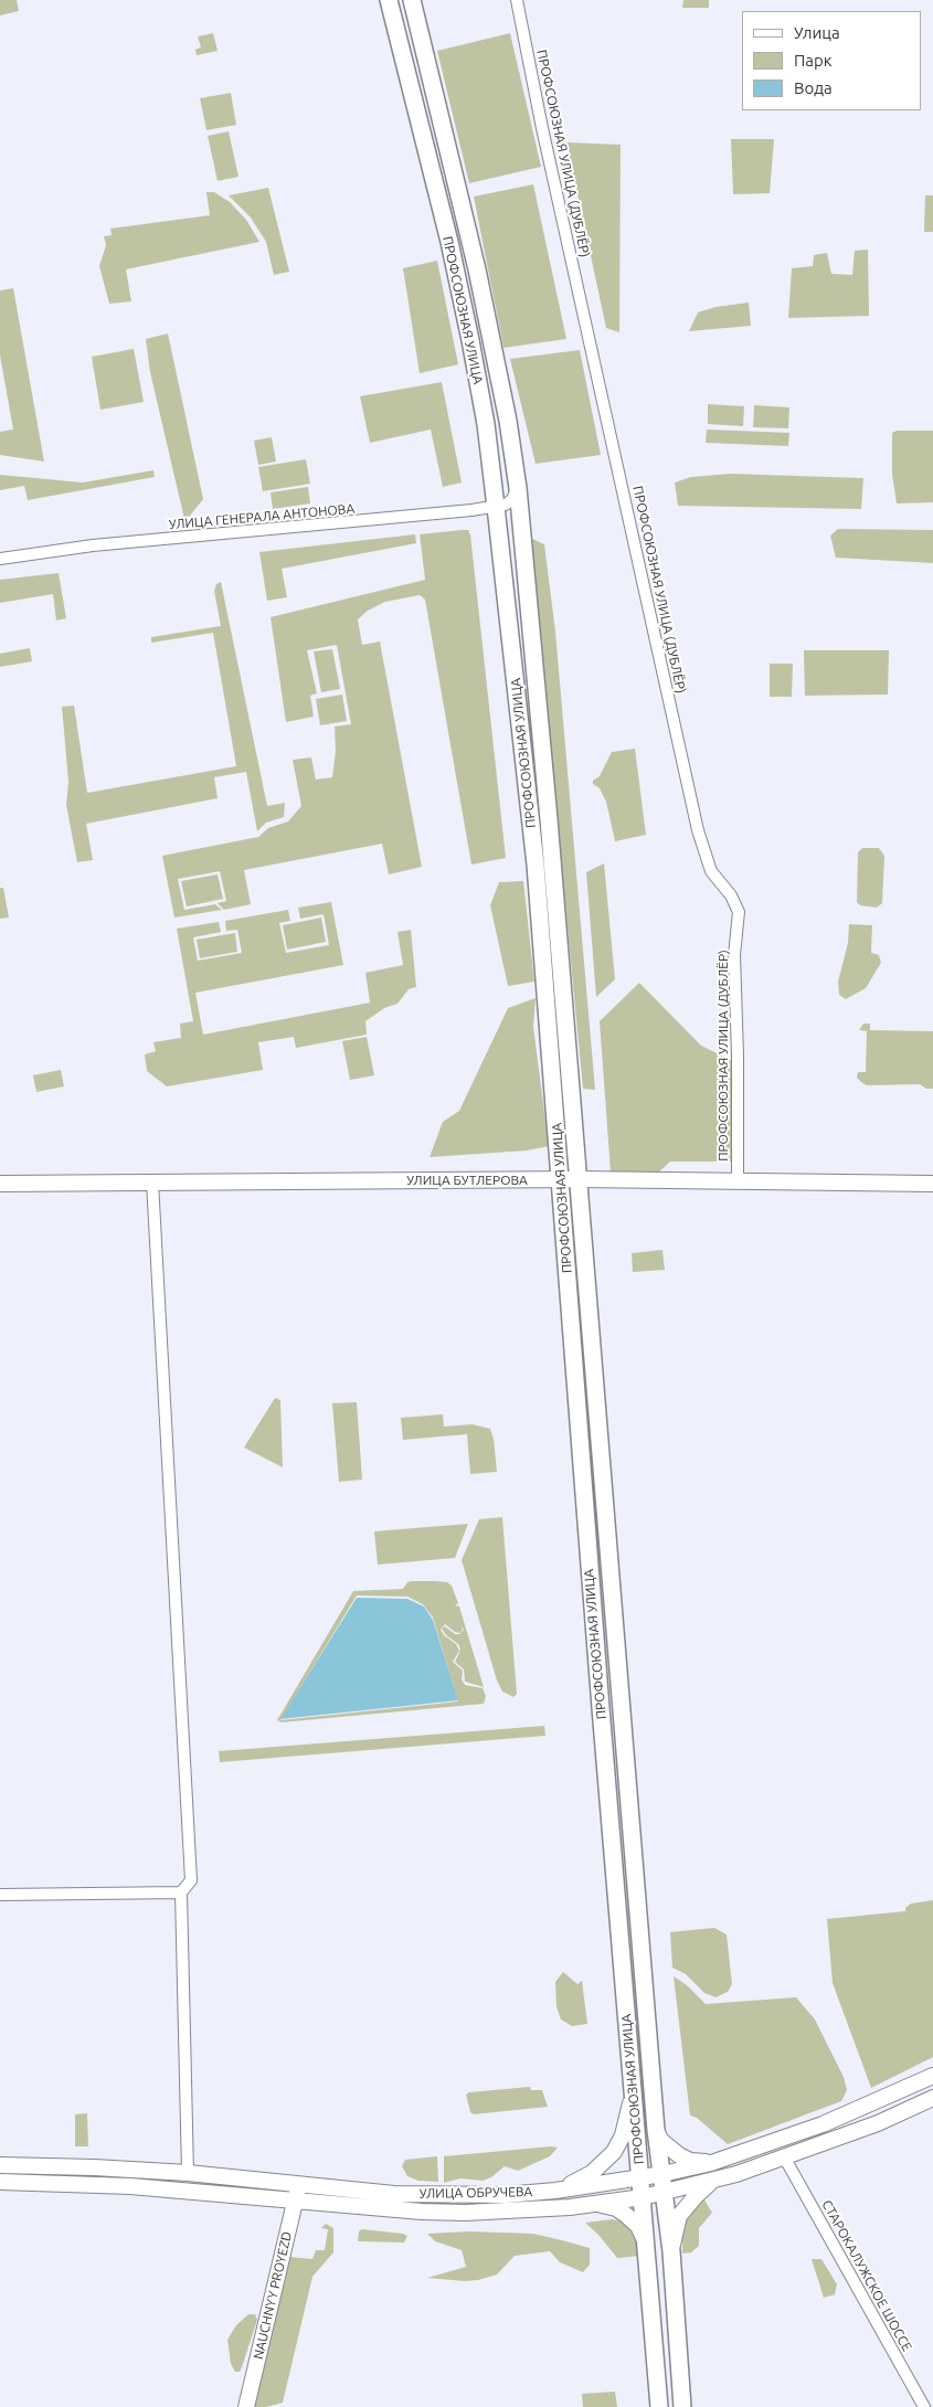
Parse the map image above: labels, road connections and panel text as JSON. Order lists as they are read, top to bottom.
{
  "streets": {
    "main road": [
      "ПРОФСОЮЗНАЯ УЛИЦА",
      "УЛИЦА БУТЛЕРОВА",
      "УЛИЦА ОБРУЧЕВА",
      "NAUCHNYY PROYEZD"
    ],
    "street": ["ПРОФСОЮЗНАЯ УЛИЦА (ДУБЛЁР)", "УЛИЦА ГЕНЕРАЛА АНТОНОВА", "СТАРОКАЛУЖСКОЕ ШОССЕ"]
  },
  "crossings": [
    ["ПРОФСОЮЗНАЯ УЛИЦА (ДУБЛЁР)", "УЛИЦА БУТЛЕРОВА"],
    ["ПРОФСОЮЗНАЯ УЛИЦА", "УЛИЦА ГЕНЕРАЛА АНТОНОВА"],
    ["ПРОФСОЮЗНАЯ УЛИЦА", "УЛИЦА БУТЛЕРОВА"],
    ["ПРОФСОЮЗНАЯ УЛИЦА", "УЛИЦА ОБРУЧЕВА"],
    ["УЛИЦА ОБРУЧЕВА", "СТАРОКАЛУЖСКОЕ ШОССЕ"],
    ["УЛИЦА ОБРУЧЕВА", "NAUCHNYY PROYEZD"]
  ],
  "legend": ["Улица", "Парк", "Вода"]
}
